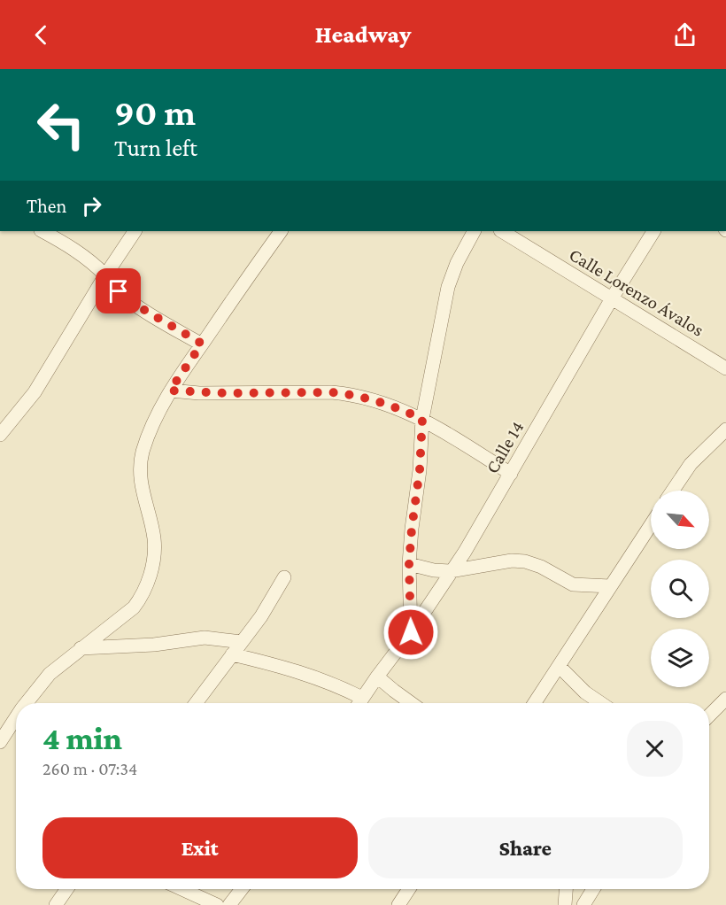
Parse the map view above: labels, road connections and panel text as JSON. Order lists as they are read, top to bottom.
{
  "streets": {
    "street": ["Calle Lorenzo Ávalos", "Calle 14"]
  },
  "crossings": [
    ["Calle Lorenzo Ávalos", "Calle 14"]
  ],
  "north": "bottom right",
  "page": {
    "header": "Headway",
    "turn": ["90 m", "Turn left"],
    "then": "Then",
    "heading": ["4 min", "260 m · 07:34"],
    "buttons": ["Exit", "Share"]
  }
}
